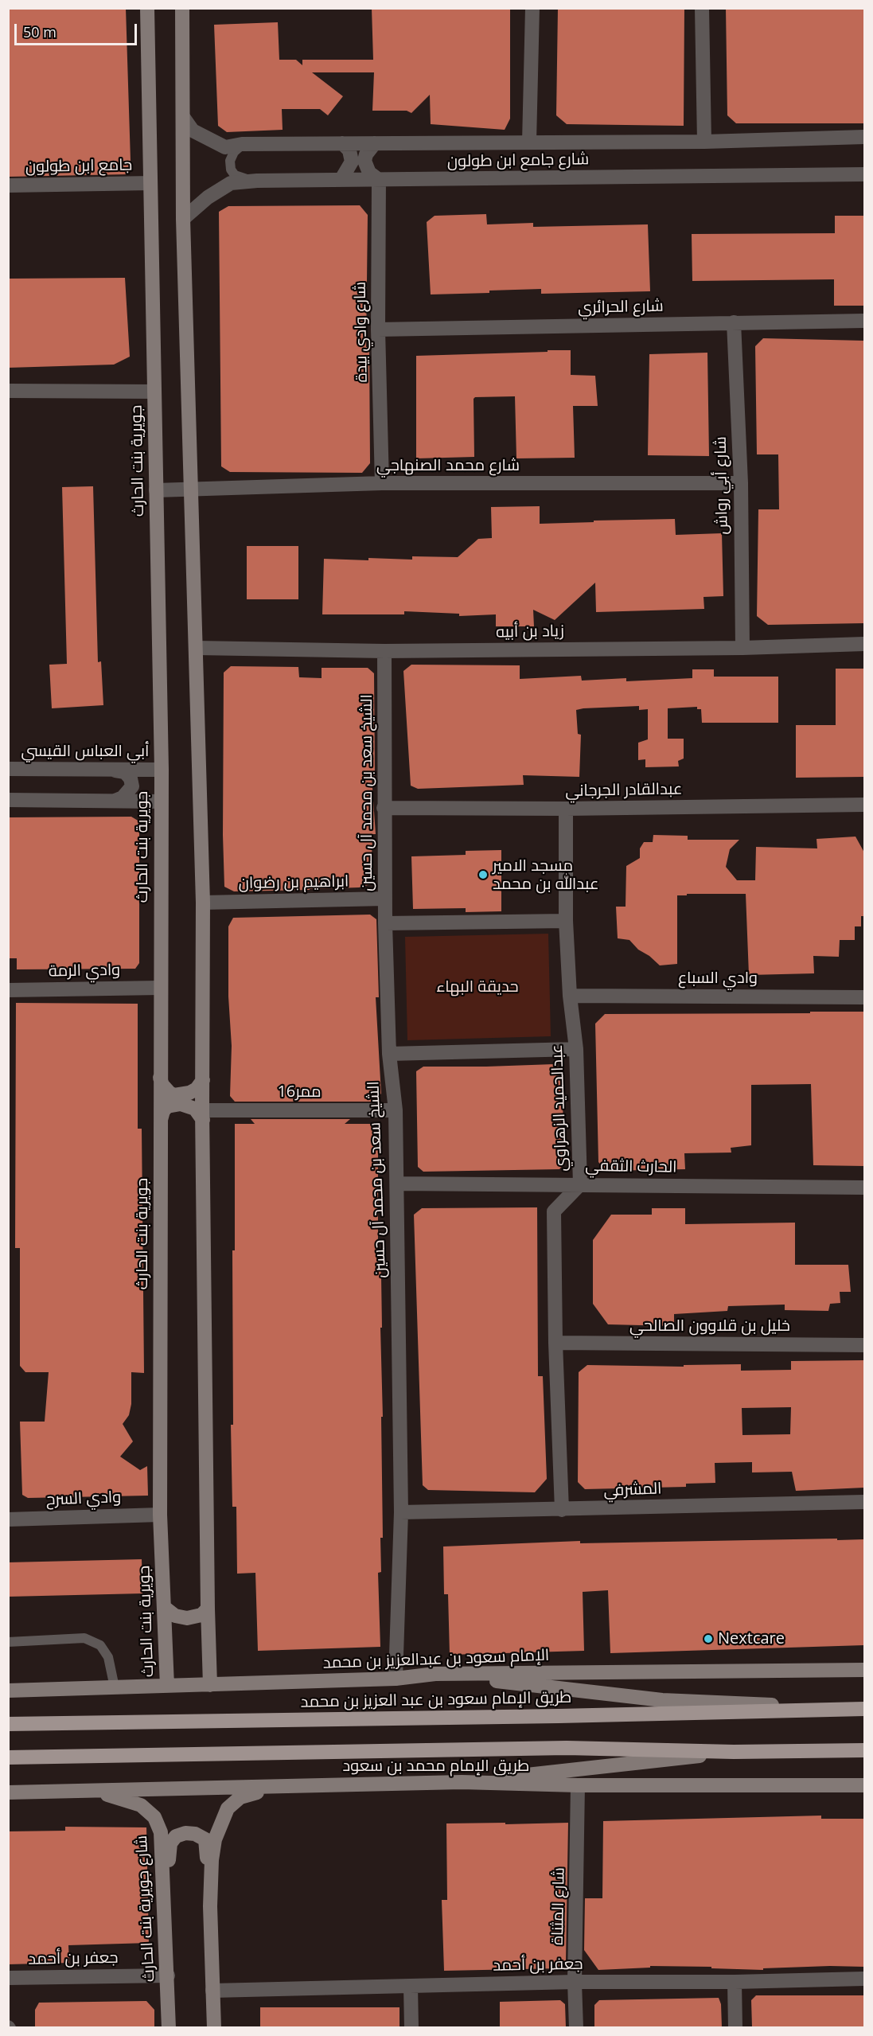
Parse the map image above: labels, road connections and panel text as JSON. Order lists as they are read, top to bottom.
{
  "streets": {
    "main road": ["طريق الإمام سعود بن عبد العزيز بن محمد"],
    "street": [
      "شارع جامع ابن طولون",
      "جامع ابن طولون",
      "شارع الحرائري",
      "شارع وادي بيدة",
      "جويرية بنت الحارث",
      "شارع محمد الصنهاجي",
      "شارع أبي رواش",
      "زياد بن أبيه",
      "أبي العباس القيسي",
      "عبدالقادر الجرجاني",
      "الشيخ سعد بن محمد آل حسين",
      "ابراهيم بن رضوان",
      "وادي الرمة",
      "وادي السباع",
      "ممر16",
      "عبدالحميد الزهراوي",
      "الحارث الثقفي",
      "خليل بن قلاوون الصالحي",
      "المشرفي",
      "وادي السرح",
      "الإمام سعود بن عبدالعزيز بن محمد",
      "طريق الإمام محمد بن سعود",
      "شارع المثناة",
      "شارع جويرية بنت الحارث",
      "جعفر بن أحمد"
    ]
  },
  "crossings": [
    ["شارع جامع ابن طولون", "شارع وادي بيدة"],
    ["جامع ابن طولون", "جويرية بنت الحارث"],
    ["شارع الحرائري", "شارع وادي بيدة"],
    ["شارع الحرائري", "شارع أبي رواش"],
    ["شارع وادي بيدة", "شارع محمد الصنهاجي"],
    ["جويرية بنت الحارث", "شارع محمد الصنهاجي"],
    ["جويرية بنت الحارث", "أبي العباس القيسي"],
    ["جويرية بنت الحارث", "وادي الرمة"],
    ["جويرية بنت الحارث", "وادي السرح"],
    ["جويرية بنت الحارث", "الإمام سعود بن عبدالعزيز بن محمد"],
    ["شارع محمد الصنهاجي", "شارع أبي رواش"],
    ["شارع أبي رواش", "زياد بن أبيه"],
    ["زياد بن أبيه", "الشيخ سعد بن محمد آل حسين"],
    ["عبدالقادر الجرجاني", "الشيخ سعد بن محمد آل حسين"],
    ["عبدالقادر الجرجاني", "عبدالحميد الزهراوي"],
    ["الشيخ سعد بن محمد آل حسين", "ابراهيم بن رضوان"],
    ["الشيخ سعد بن محمد آل حسين", "ممر16"],
    ["الشيخ سعد بن محمد آل حسين", "الحارث الثقفي"],
    ["الشيخ سعد بن محمد آل حسين", "المشرفي"],
    ["الشيخ سعد بن محمد آل حسين", "الإمام سعود بن عبدالعزيز بن محمد"],
    ["وادي السباع", "عبدالحميد الزهراوي"],
    ["عبدالحميد الزهراوي", "الحارث الثقفي"],
    ["عبدالحميد الزهراوي", "خليل بن قلاوون الصالحي"],
    ["عبدالحميد الزهراوي", "المشرفي"],
    ["طريق الإمام محمد بن سعود", "شارع المثناة"],
    ["طريق الإمام محمد بن سعود", "شارع جويرية بنت الحارث"],
    ["شارع المثناة", "جعفر بن أحمد"],
    ["شارع جويرية بنت الحارث", "جعفر بن أحمد"]
  ],
  "parks": ["حديقة البهاء"],
  "places": ["مسجد الامير عبدالله بن محمد", "Nextcare"],
  "scale_bar": "50 m"
}
